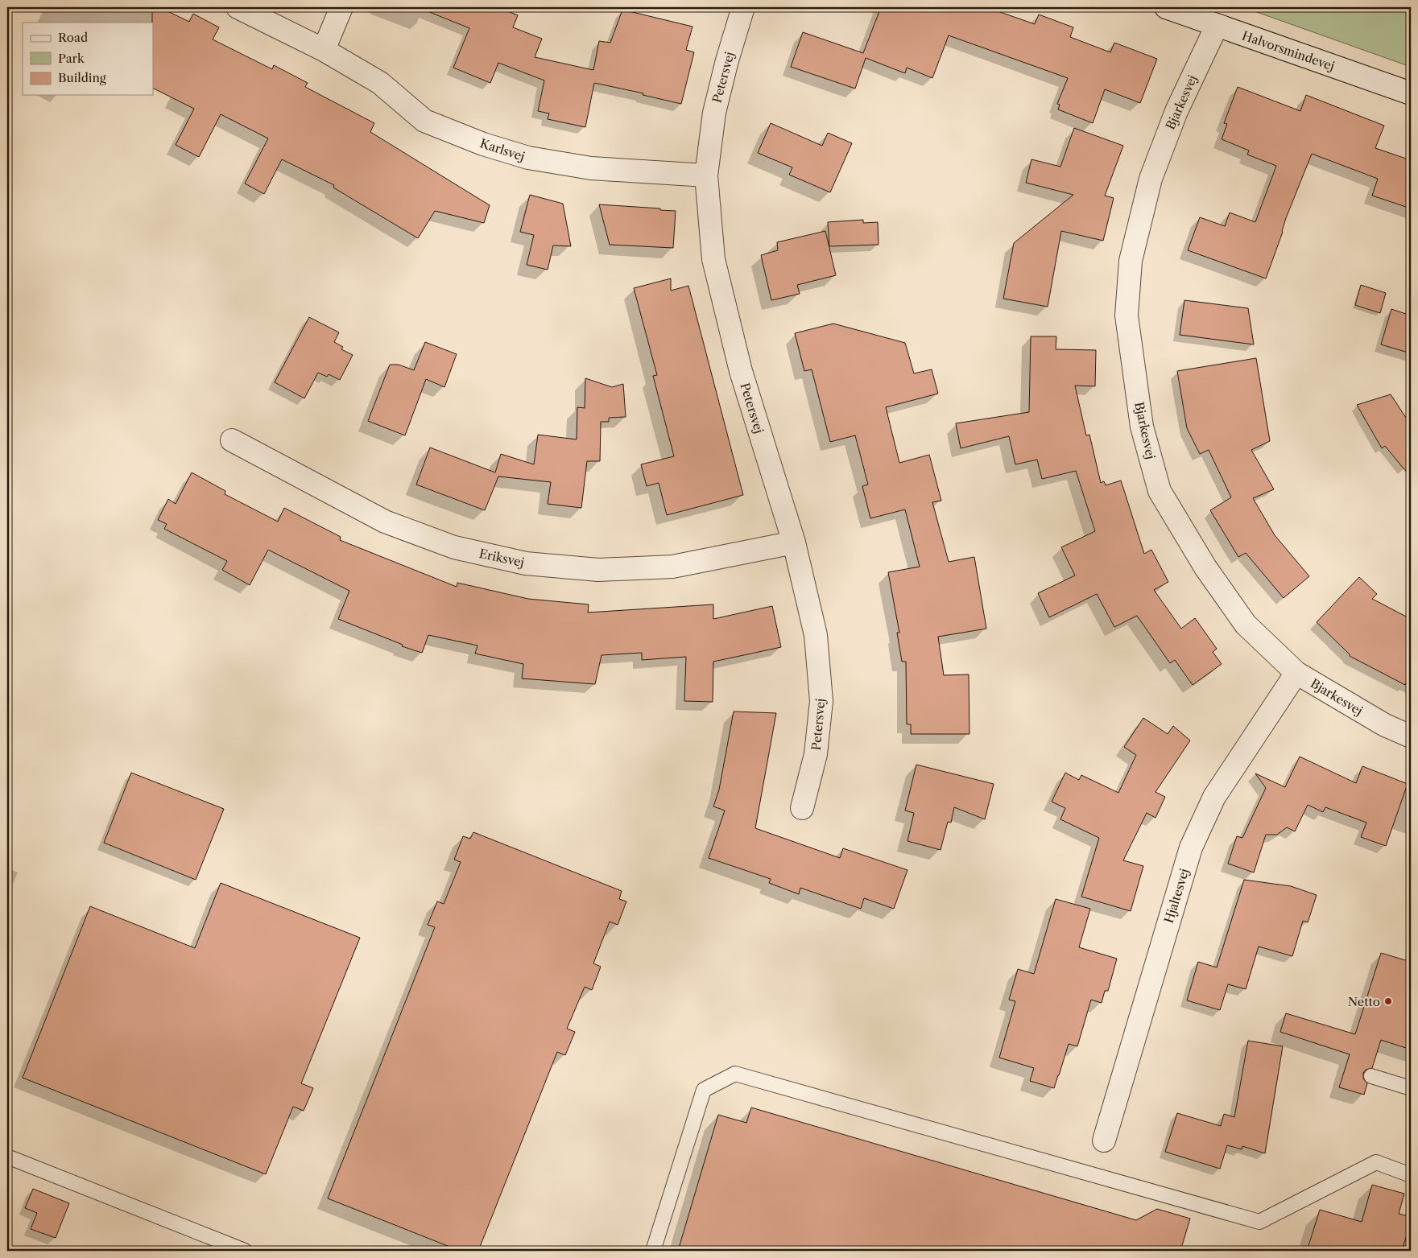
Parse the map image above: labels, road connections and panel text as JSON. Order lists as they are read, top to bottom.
{
  "streets": {
    "street": [
      "Halvorsmindevej",
      "Petersvej",
      "Bjarkesvej",
      "Karlsvej",
      "Eriksvej",
      "Hjaltesvej"
    ]
  },
  "crossings": [
    ["Halvorsmindevej", "Bjarkesvej"],
    ["Petersvej", "Karlsvej"],
    ["Petersvej", "Eriksvej"],
    ["Bjarkesvej", "Hjaltesvej"]
  ],
  "places": ["Netto"],
  "legend": ["Road", "Park", "Building"]
}
